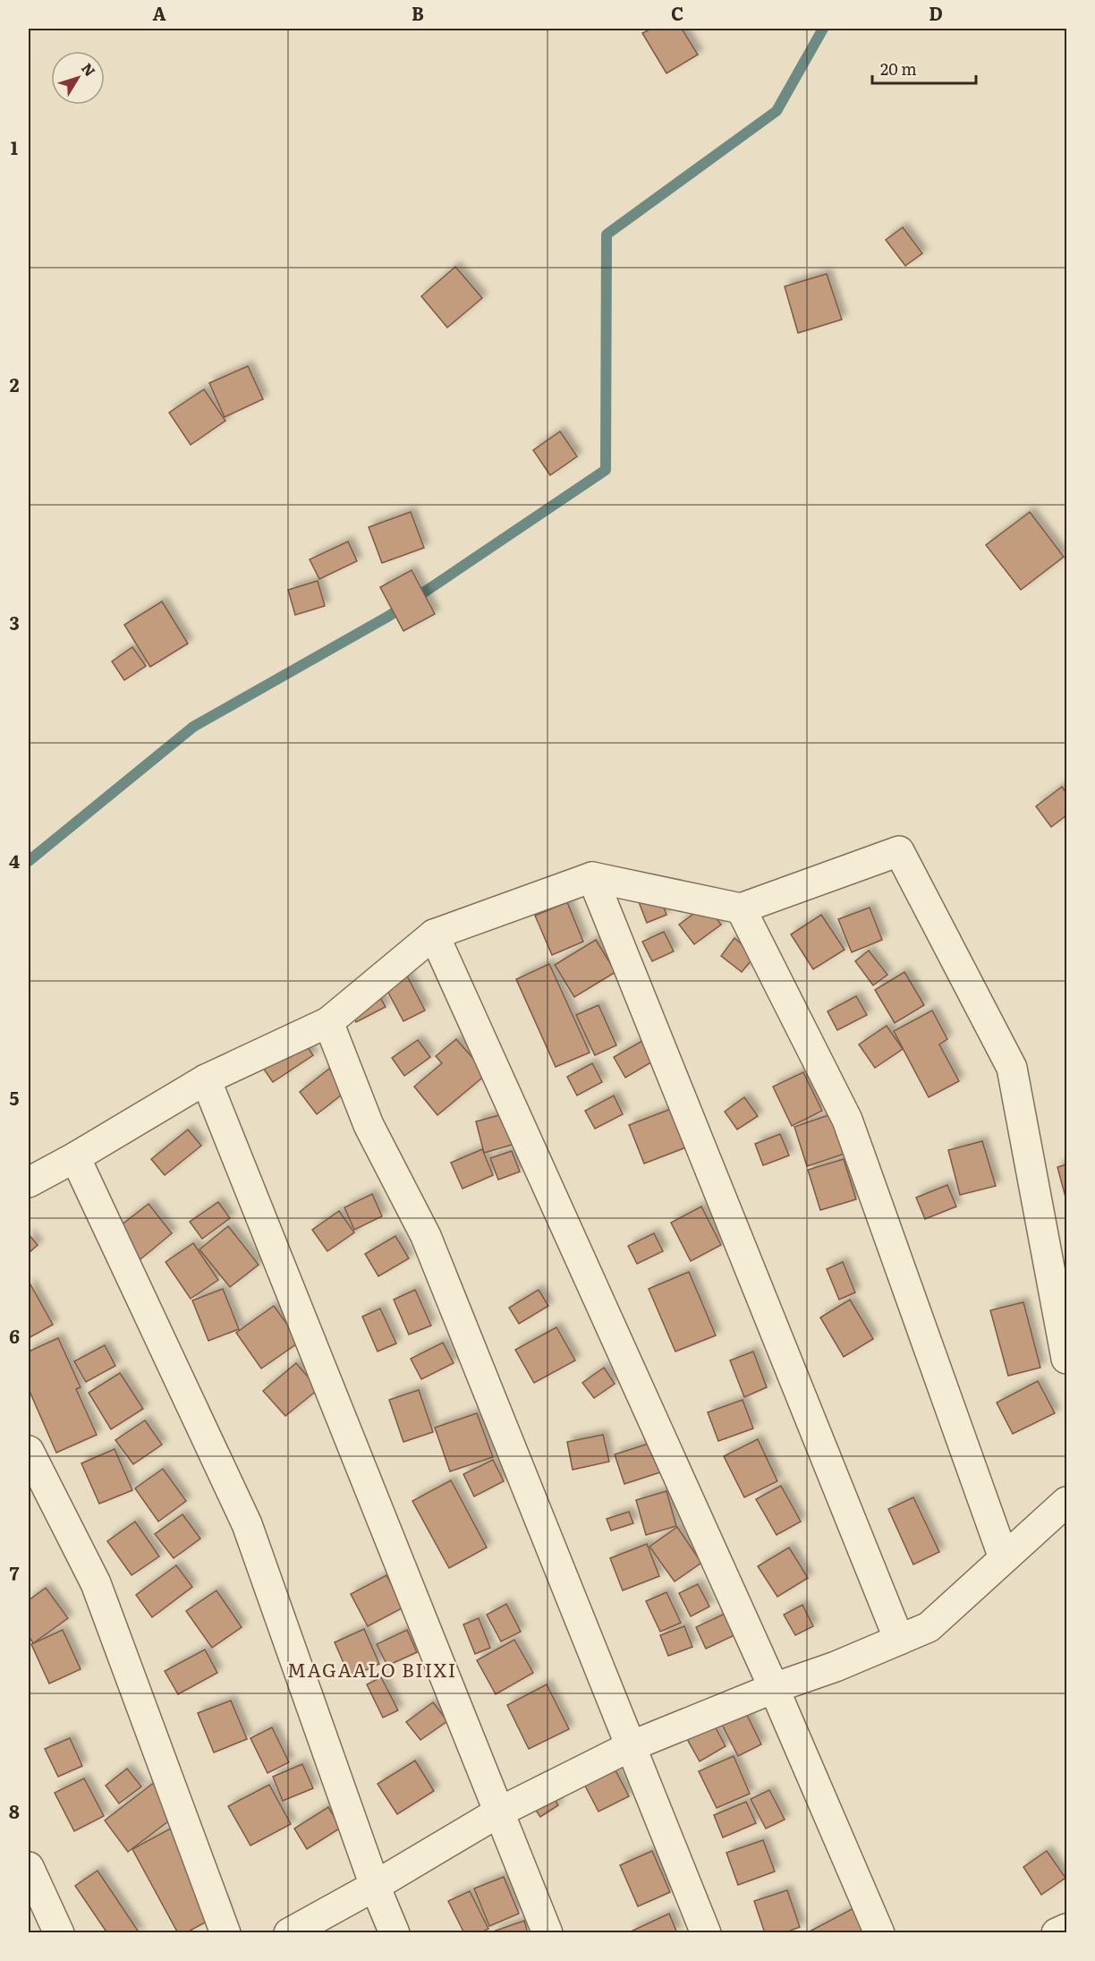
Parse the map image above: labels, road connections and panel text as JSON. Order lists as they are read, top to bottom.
{
  "districts": ["MAGAALO BIIXI"],
  "scale_bar": "20 m",
  "north": "top right",
  "grid": {
    "columns": [
      "A",
      "B",
      "C",
      "D"
    ],
    "rows": [
      "1",
      "2",
      "3",
      "4",
      "5",
      "6",
      "7",
      "8"
    ]
  }
}
